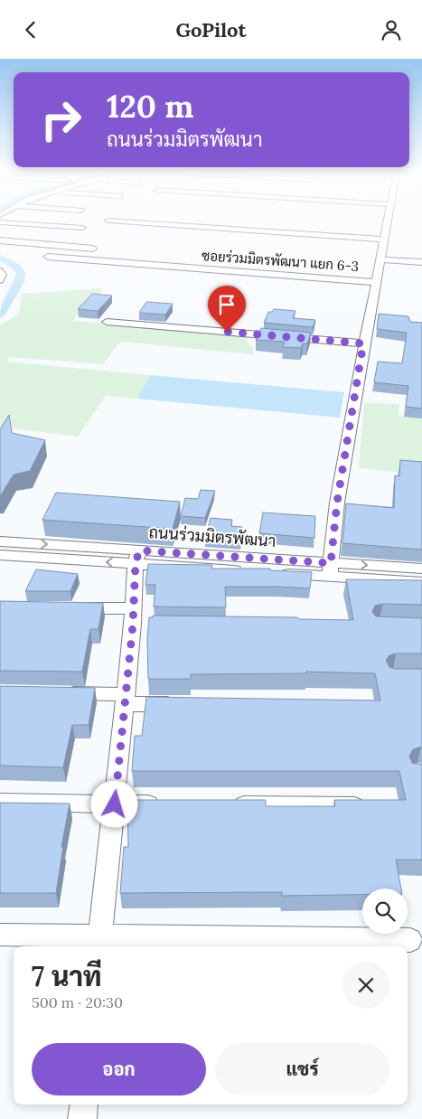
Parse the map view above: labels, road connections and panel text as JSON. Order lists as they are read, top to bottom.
{
  "streets": {
    "street": ["ซอยร่วมมิตรพัฒนา แยก 6-3", "ถนนร่วมมิตรพัฒนา"]
  },
  "page": {
    "header": "GoPilot",
    "turn": ["120 m", "ถนนร่วมมิตรพัฒนา"],
    "heading": ["7 นาที", "500 m · 20:30"],
    "buttons": ["ออก", "แชร์"]
  }
}
